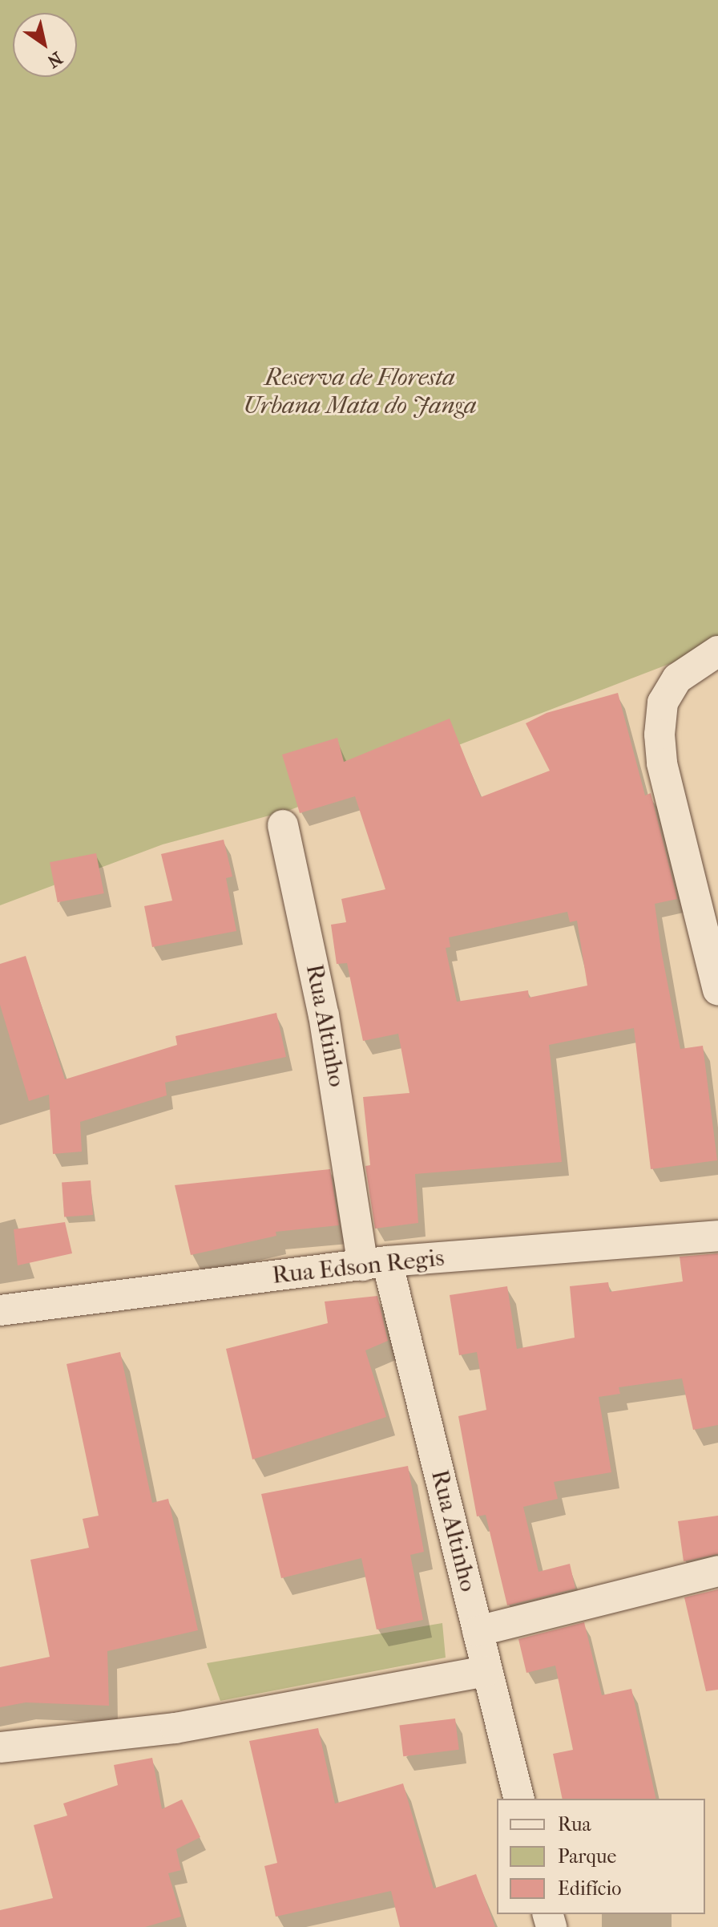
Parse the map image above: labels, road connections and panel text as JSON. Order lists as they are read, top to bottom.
{
  "streets": {
    "street": ["Rua Altinho", "Rua Edson Regis"]
  },
  "crossings": [
    ["Rua Altinho", "Rua Edson Regis"]
  ],
  "parks": ["Reserva de Floresta Urbana Mata do Janga"],
  "legend": ["Rua", "Parque", "Edifício"],
  "north": "bottom right"
}
